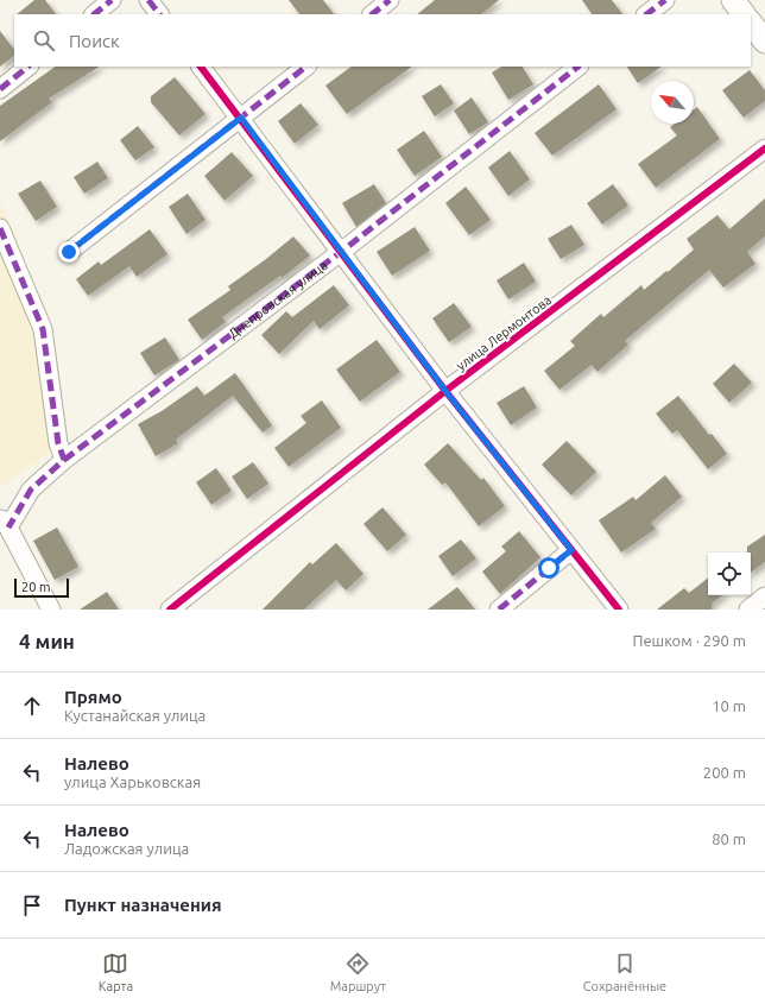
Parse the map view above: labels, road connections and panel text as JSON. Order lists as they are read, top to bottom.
{
  "streets": {
    "street": ["Днепровская улица", "улица Лермонтова"]
  },
  "scale_bar": "20 m",
  "north": "top left",
  "page": {
    "search": "Поиск",
    "scale": "20 m",
    "heading": ["4 мин", "Пешком · 290 m"],
    "list": [
      ["Прямо", "Кустанайская улица", "10 m"],
      ["Налево", "улица Харьковская", "200 m"],
      ["Налево", "Ладожская улица", "80 m"],
      "Пункт назначения"
    ],
    "nav": ["Карта", "Маршрут", "Сохранённые"]
  }
}
